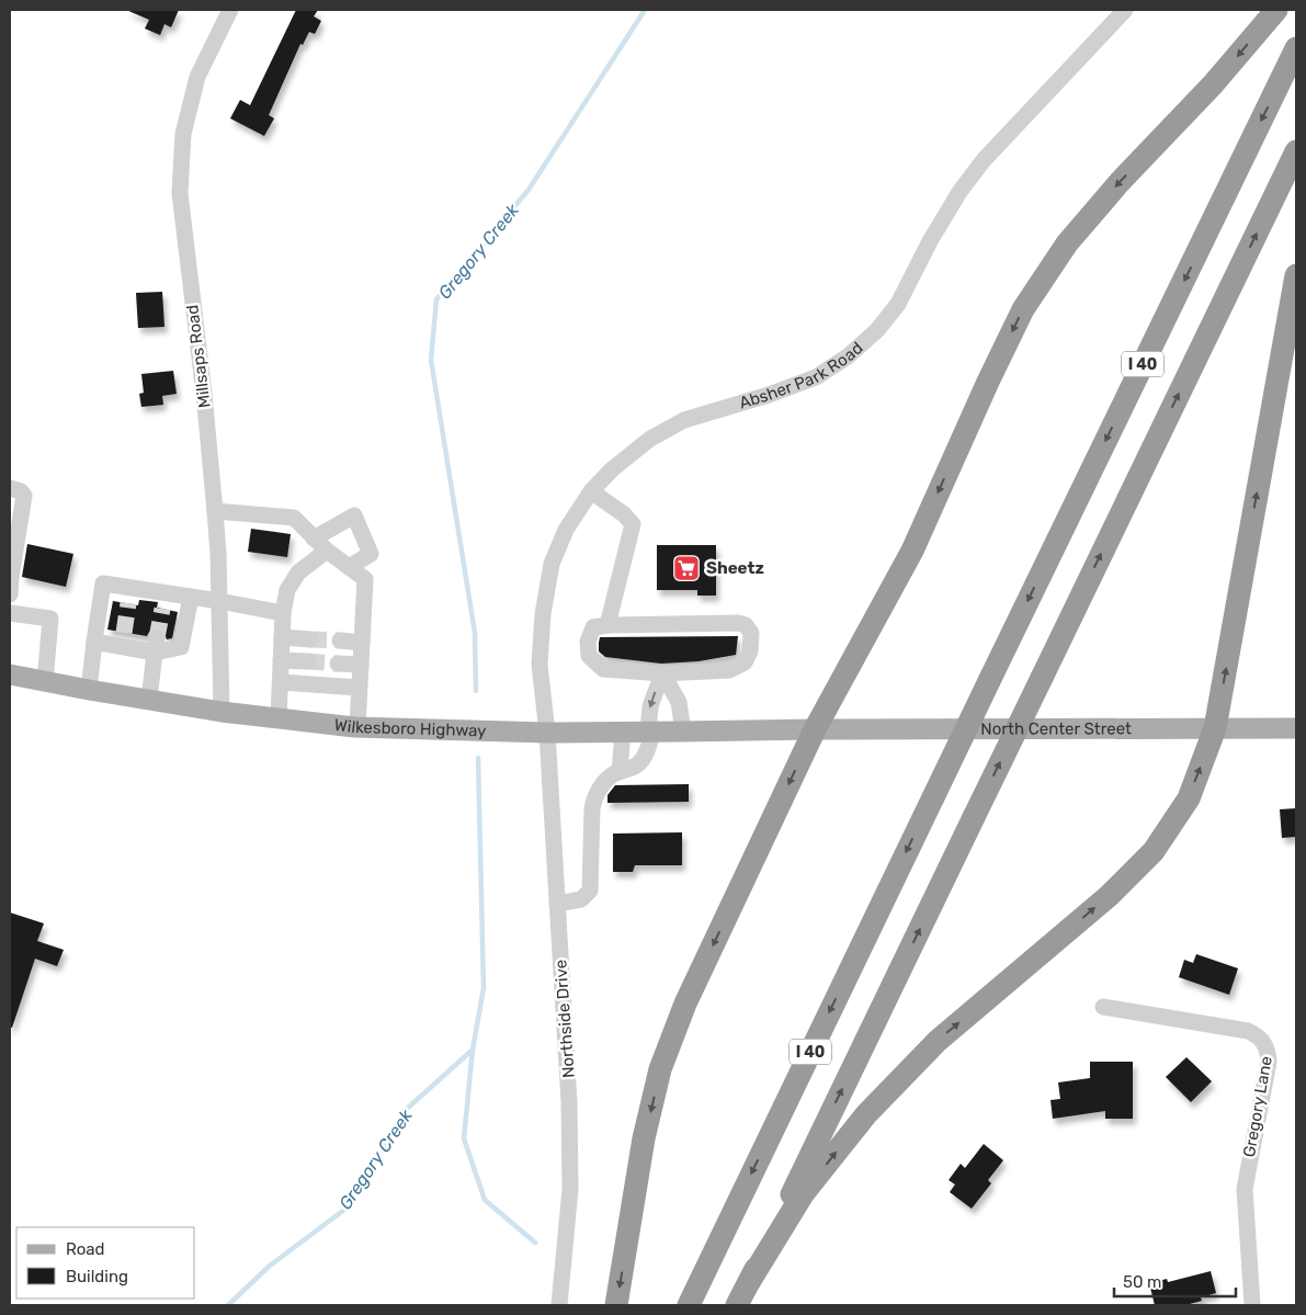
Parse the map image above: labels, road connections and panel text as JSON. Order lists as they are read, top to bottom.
{
  "streets": {
    "highway": ["I 40"],
    "main road": ["Wilkesboro Highway", "North Center Street"],
    "street": [
      "Millsaps Road",
      "Absher Park Road",
      "Northside Drive",
      "Gregory Lane"
    ]
  },
  "crossings": [
    ["Millsaps Road", "Wilkesboro Highway"],
    ["Absher Park Road", "Wilkesboro Highway"],
    ["Absher Park Road", "Northside Drive"],
    ["Wilkesboro Highway", "North Center Street"],
    ["Wilkesboro Highway", "Northside Drive"]
  ],
  "water": ["Gregory Creek"],
  "places": {
    "supermarket": ["Sheetz"]
  },
  "legend": ["Road", "Building"],
  "scale_bar": "50 m"
}
